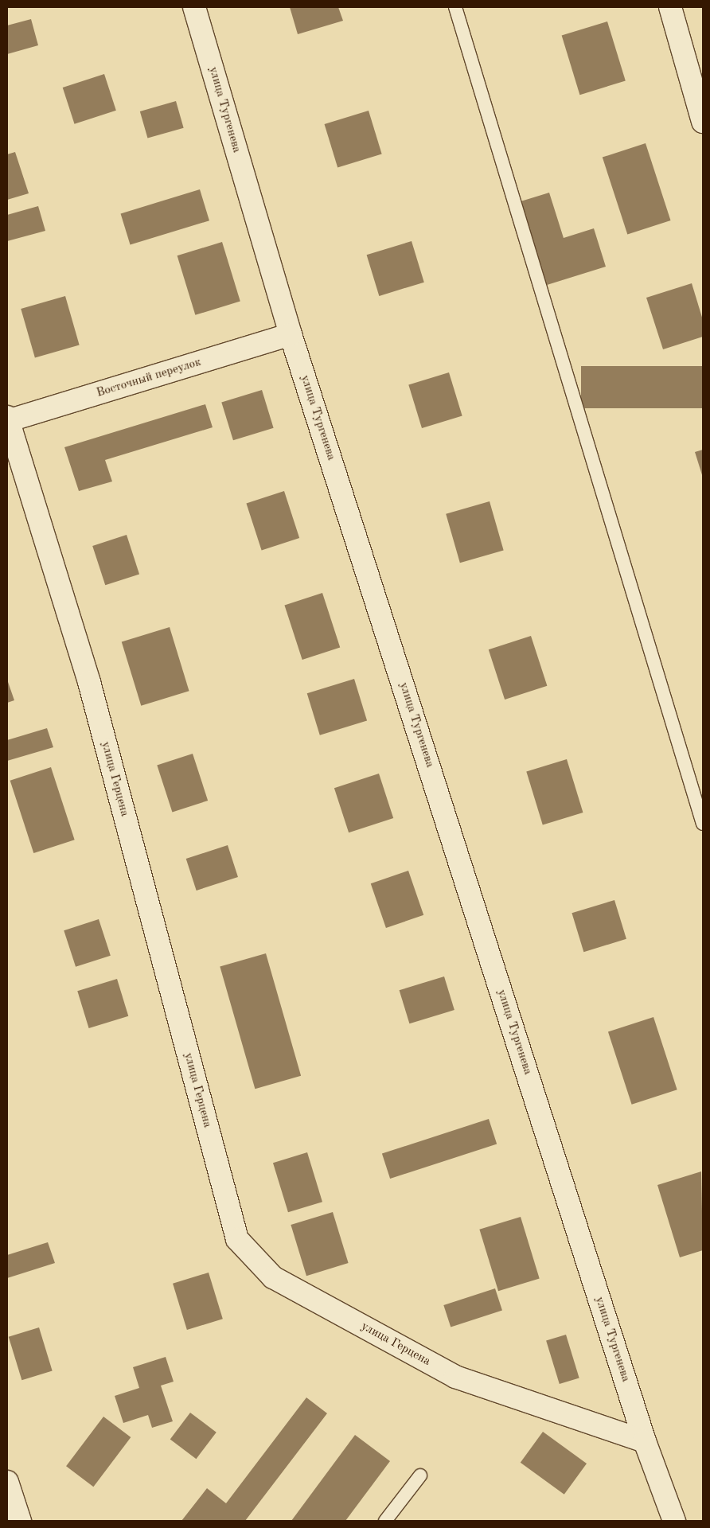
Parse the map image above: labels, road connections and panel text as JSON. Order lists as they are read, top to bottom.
{
  "streets": {
    "street": ["улица Тургенева", "Восточный переулок", "улица Герцена"]
  },
  "crossings": [
    ["улица Тургенева", "Восточный переулок"],
    ["улица Тургенева", "улица Герцена"],
    ["Восточный переулок", "улица Герцена"]
  ]
}
